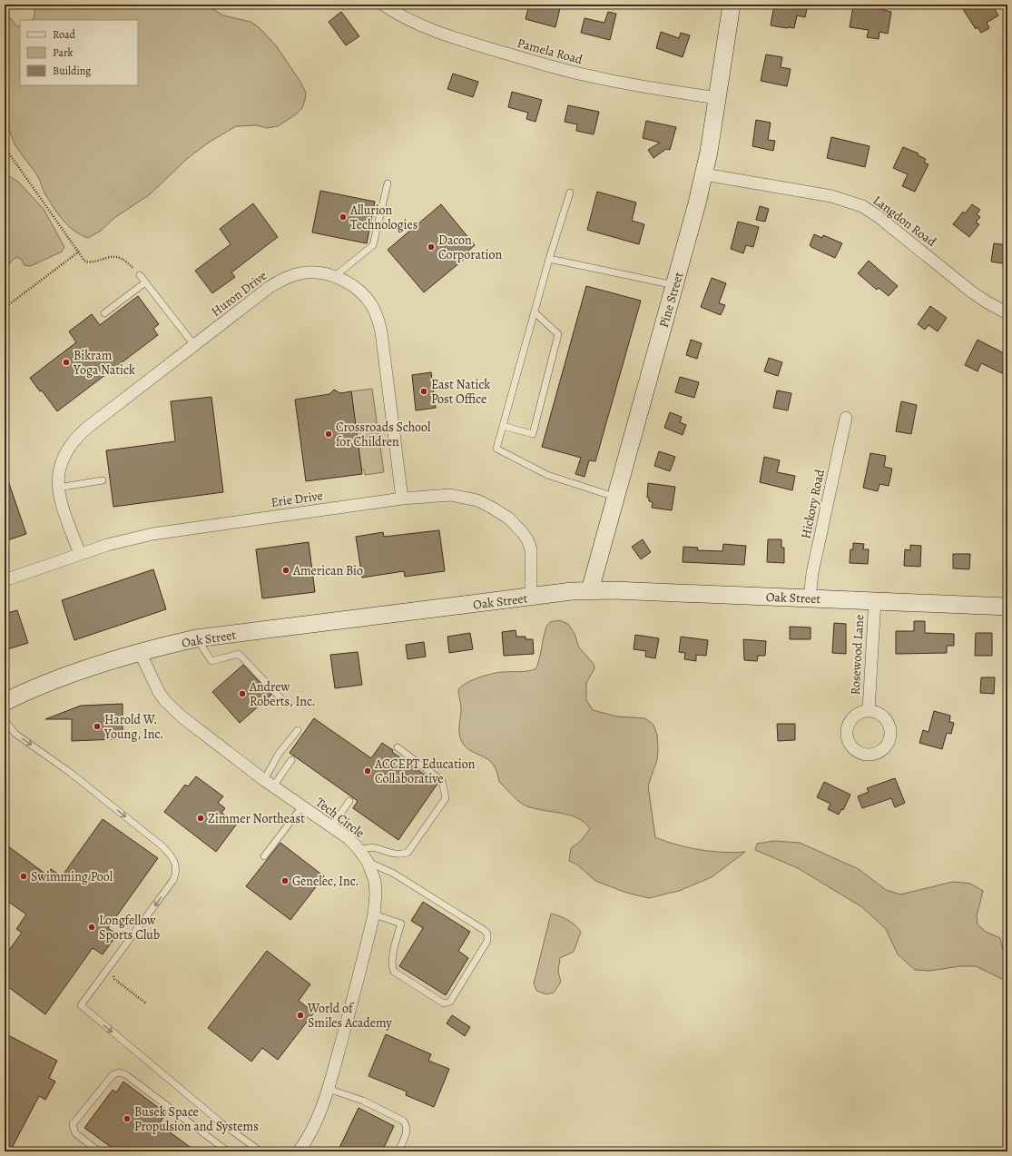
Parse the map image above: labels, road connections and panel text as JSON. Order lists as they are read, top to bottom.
{
  "streets": {
    "main road": ["Pine Street", "Oak Street"],
    "street": [
      "Pamela Road",
      "Langdon Road",
      "Huron Drive",
      "Erie Drive",
      "Hickory Road",
      "Rosewood Lane",
      "Tech Circle"
    ]
  },
  "crossings": [
    ["Pamela Road", "Pine Street"],
    ["Langdon Road", "Pine Street"],
    ["Huron Drive", "Erie Drive"],
    ["Pine Street", "Oak Street"],
    ["Erie Drive", "Oak Street"],
    ["Hickory Road", "Oak Street"],
    ["Oak Street", "Rosewood Lane"],
    ["Oak Street", "Tech Circle"]
  ],
  "places": [
    "Allurion Technologies",
    "Dacon Corporation",
    "Bikram Yoga Natick",
    "East Natick Post Office",
    "Crossroads School for Children",
    "American Bio",
    "Andrew Roberts, Inc.",
    "Harold W. Young, Inc.",
    "ACCEPT Education Collaborative",
    "Zimmer Northeast",
    "Swimming Pool",
    "Genelec, Inc.",
    "Longfellow Sports Club",
    "World of Smiles Academy",
    "Busek Space Propulsion and Systems"
  ],
  "legend": ["Road", "Park", "Building"]
}
